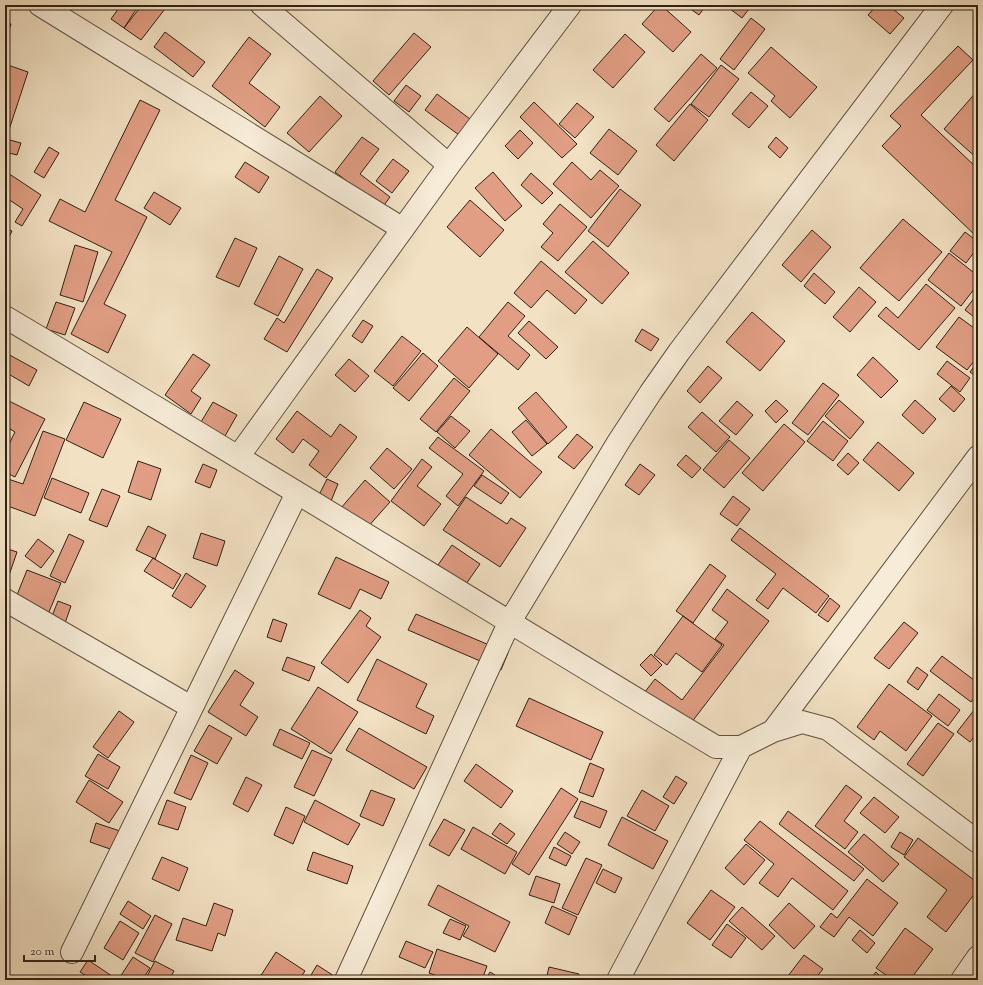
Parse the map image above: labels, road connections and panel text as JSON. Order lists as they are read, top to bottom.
{
  "scale_bar": "20 m"
}
